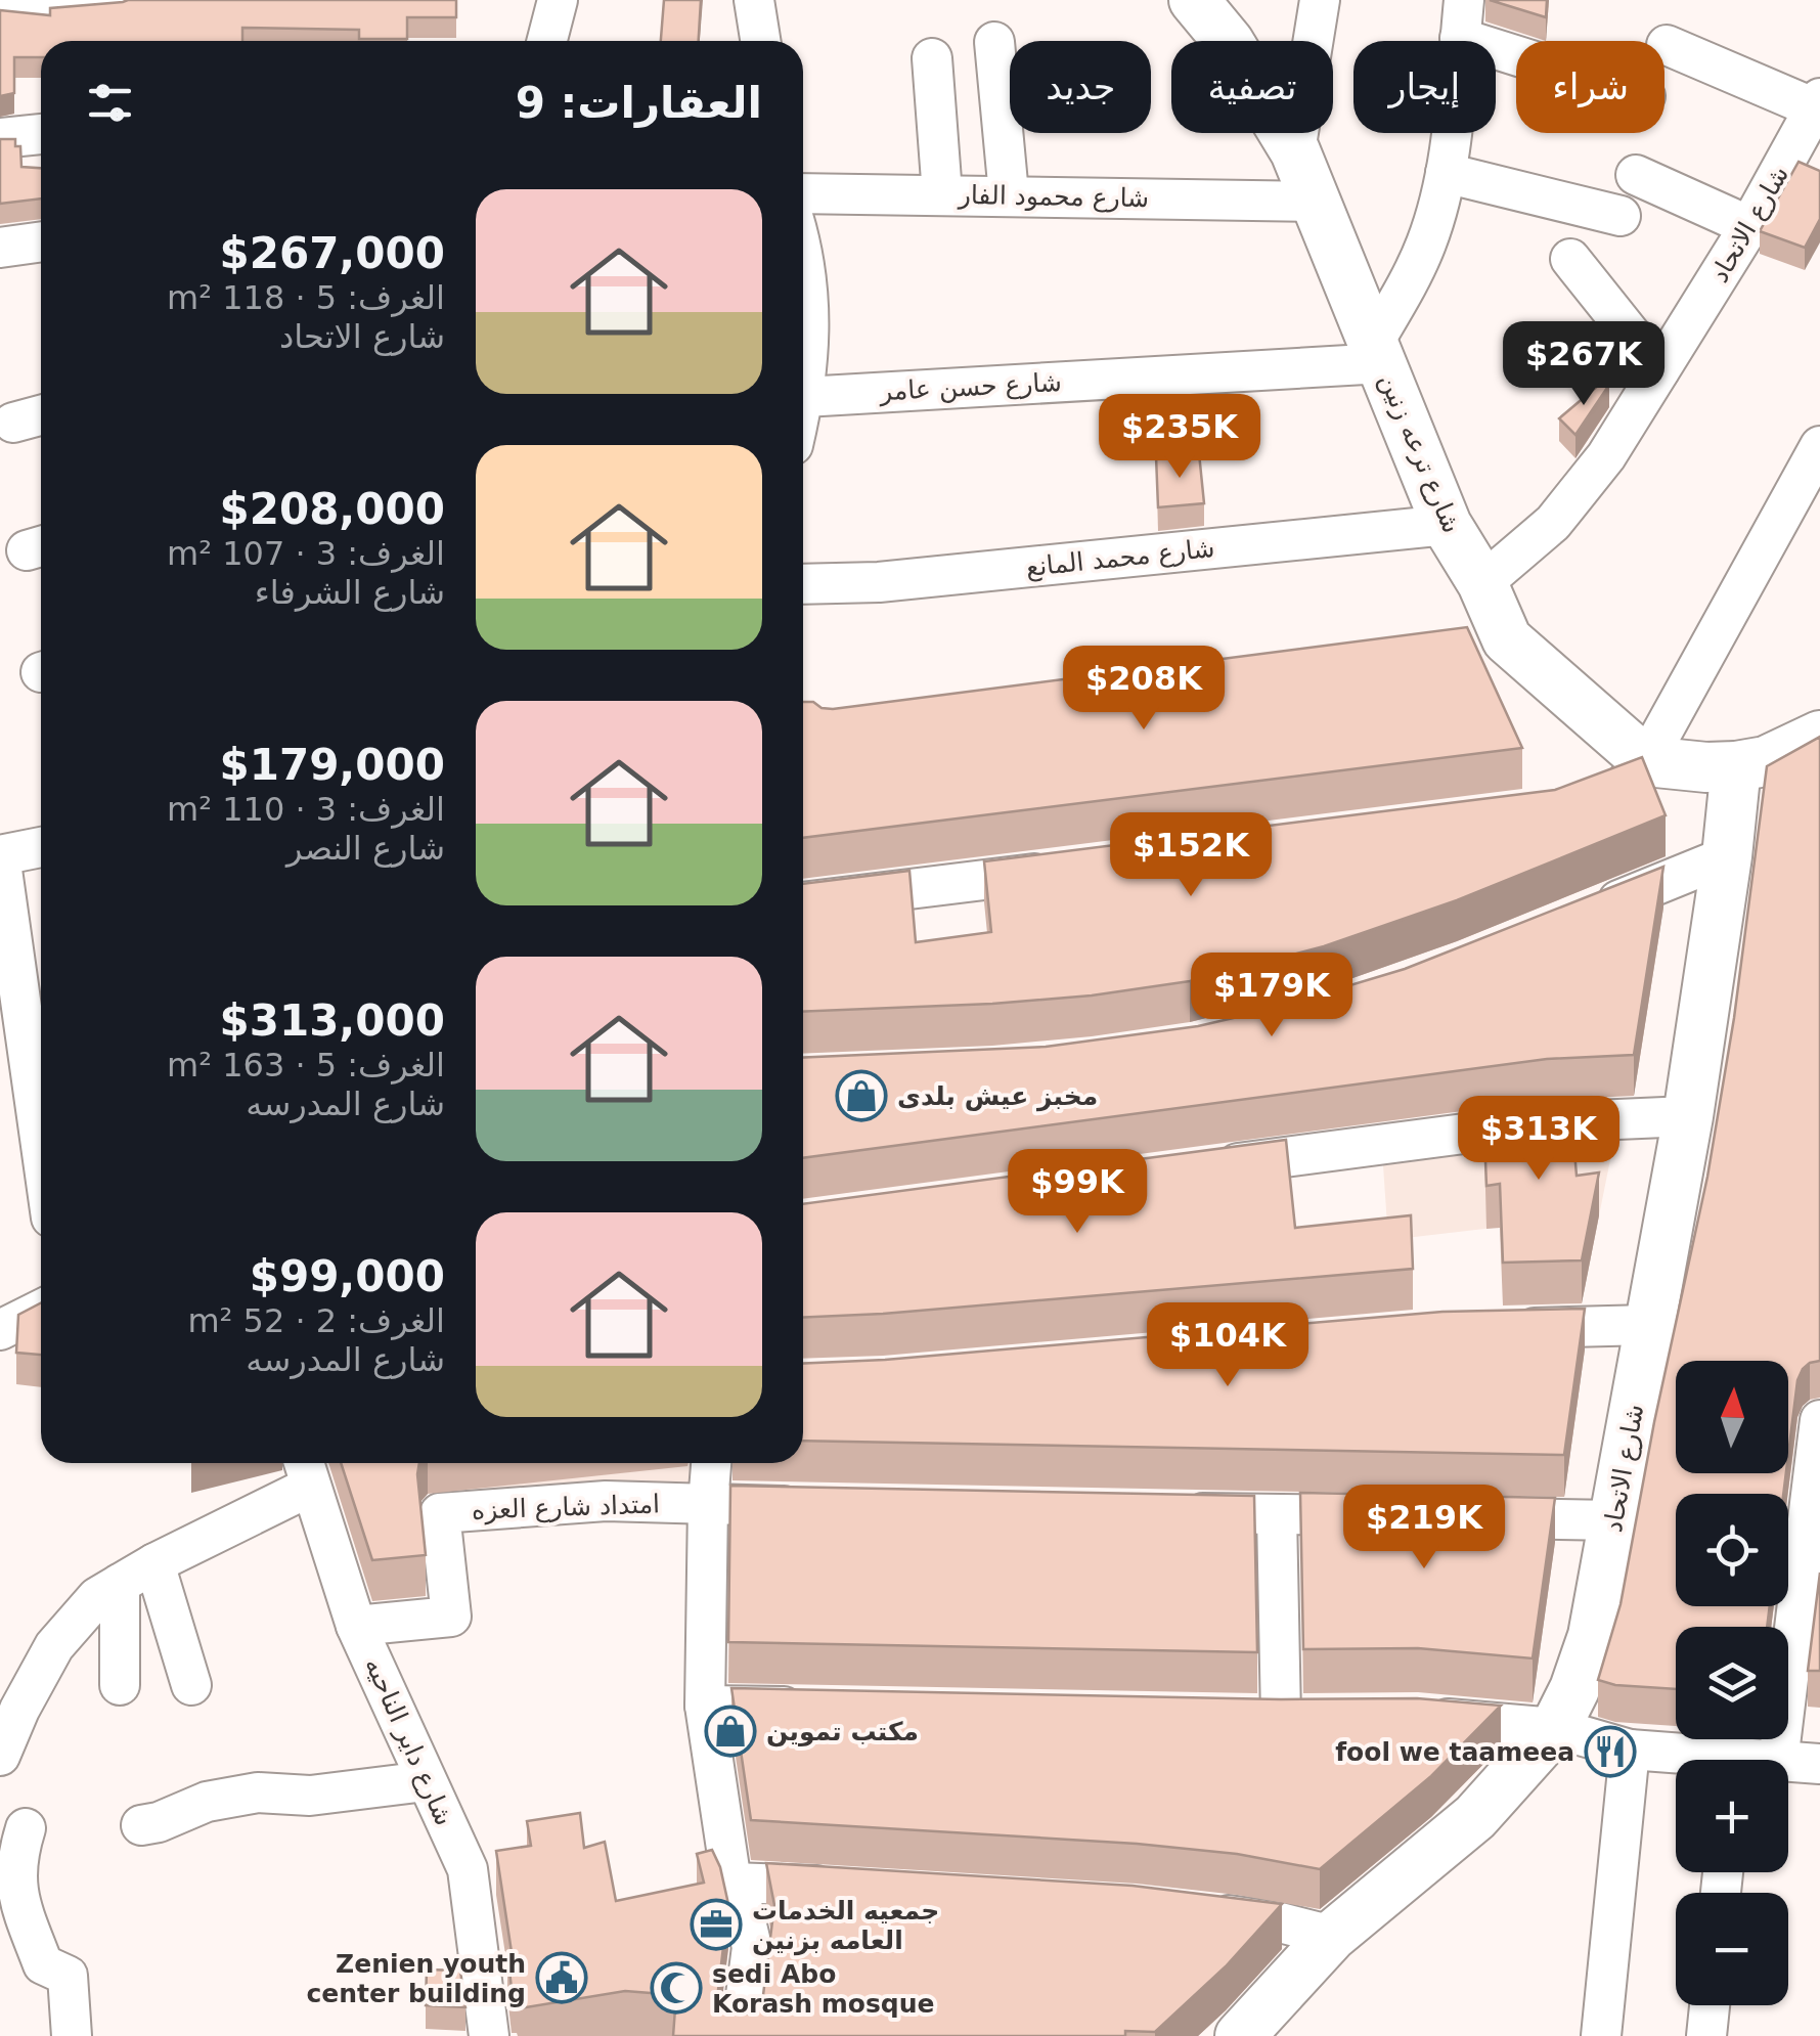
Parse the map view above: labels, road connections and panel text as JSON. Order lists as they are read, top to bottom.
{
  "streets": {
    "street": [
      "شارع محمود الفار",
      "شارع الاتحاد",
      "شارع حسن عامر",
      "شارع ترعه زنين",
      "شارع محمد المانع",
      "امتداد شارع العزه",
      "شارع داير الناحيه"
    ]
  },
  "crossings": [
    ["شارع محمود الفار", "شارع ترعه زنين"],
    ["شارع الاتحاد", "شارع ترعه زنين"],
    ["شارع حسن عامر", "شارع ترعه زنين"],
    ["شارع ترعه زنين", "شارع محمد المانع"],
    ["امتداد شارع العزه", "شارع داير الناحيه"]
  ],
  "places": {
    "shop": ["مخبز عيش بلدى", "مكتب تموين"],
    "restaurant": ["fool we taameea"],
    "office": ["جمعيه الخدمات العامه بزنين"],
    "public building": ["Zenien youth center building"],
    "mosque": ["sedi Abo Korash mosque"]
  },
  "north": "top",
  "page": {
    "chip": [
      "شراء",
      "إيجار",
      "تصفية",
      "جديد"
    ],
    "heading": "العقارات: 9",
    "list": [
      {
        "name": "$267,000",
        "note": "الغرف: 5 · 118 m² · شارع الاتحاد"
      },
      {
        "name": "$208,000",
        "note": "الغرف: 3 · 107 m² · شارع الشرفاء"
      },
      {
        "name": "$179,000",
        "note": "الغرف: 3 · 110 m² · شارع النصر"
      },
      {
        "name": "$313,000",
        "note": "الغرف: 5 · 163 m² · شارع المدرسه"
      },
      {
        "name": "$99,000",
        "note": "الغرف: 2 · 52 m² · شارع المدرسه"
      }
    ],
    "price": [
      "$267K",
      "$235K",
      "$208K",
      "$152K",
      "$179K",
      "$313K",
      "$99K",
      "$104K",
      "$219K"
    ],
    "map_buttons": ["+", "−"]
  }
}
